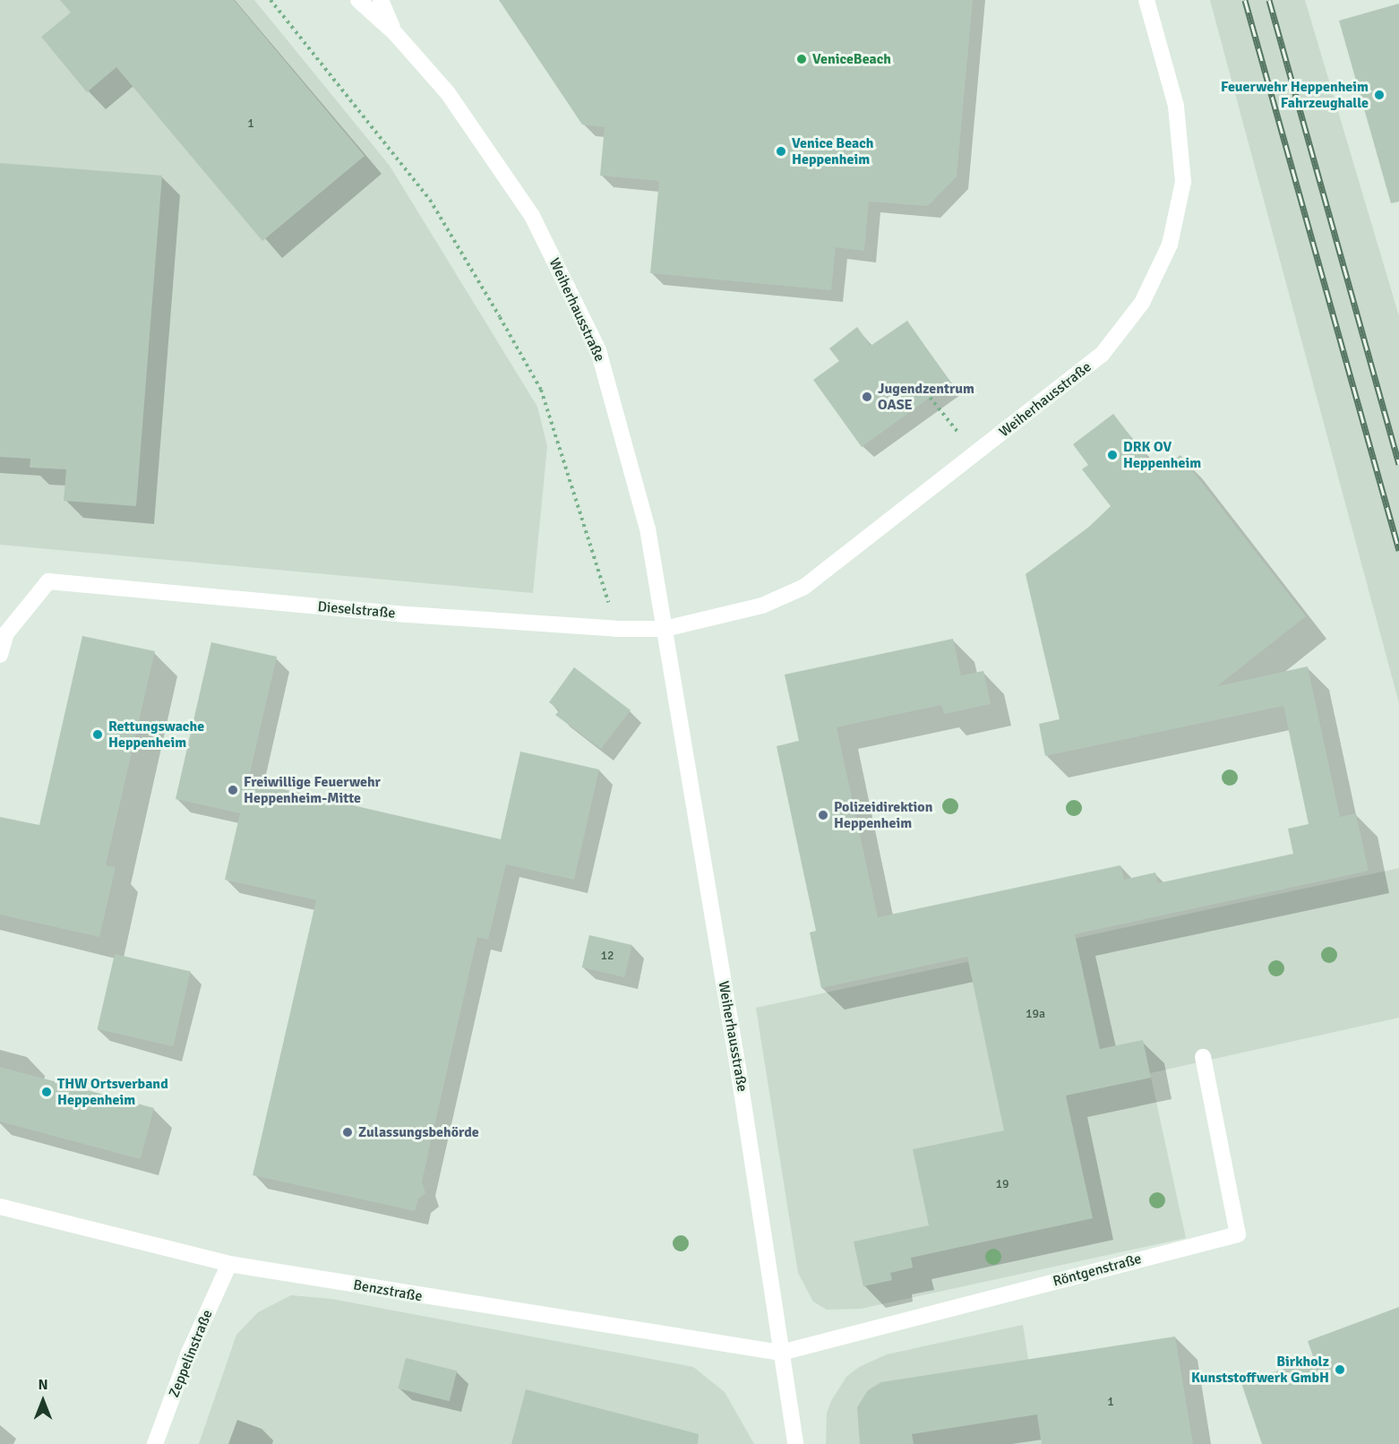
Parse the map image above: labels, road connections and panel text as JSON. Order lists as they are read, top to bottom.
{
  "streets": {
    "street": [
      "Weiherhausstraße",
      "Dieselstraße",
      "Röntgenstraße",
      "Benzstraße",
      "Zeppelinstraße"
    ]
  },
  "crossings": [
    ["Weiherhausstraße", "Dieselstraße"],
    ["Weiherhausstraße", "Röntgenstraße"],
    ["Weiherhausstraße", "Benzstraße"],
    ["Röntgenstraße", "Benzstraße"],
    ["Benzstraße", "Zeppelinstraße"]
  ],
  "places": [
    "VeniceBeach",
    "Feuerwehr Heppenheim Fahrzeughalle",
    "Venice Beach Heppenheim",
    "Jugendzentrum OASE",
    "DRK OV Heppenheim",
    "Rettungswache Heppenheim",
    "Freiwillige Feuerwehr Heppenheim-Mitte",
    "Polizeidirektion Heppenheim",
    "THW Ortsverband Heppenheim",
    "Zulassungsbehörde",
    "Birkholz Kunststoffwerk GmbH"
  ],
  "house_numbers": [
    "1",
    "12",
    "19a",
    "19",
    "1"
  ],
  "north": "top"
}
